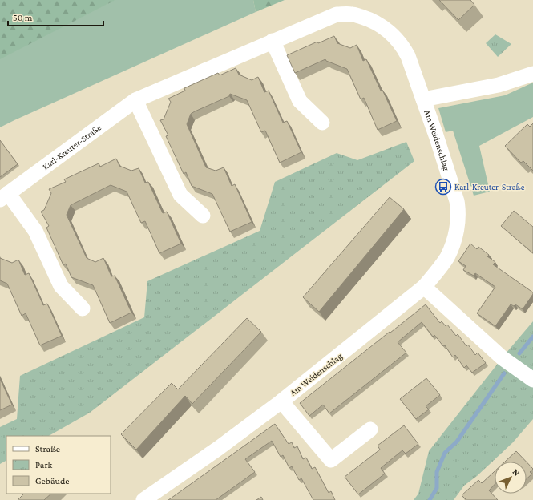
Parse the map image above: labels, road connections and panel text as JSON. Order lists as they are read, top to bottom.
{
  "streets": {
    "street": ["Am Weidenschlag", "Karl-Kreuter-Straße"]
  },
  "crossings": [
    ["Am Weidenschlag", "Karl-Kreuter-Straße"]
  ],
  "places": {
    "bus stop": ["Karl-Kreuter-Straße"]
  },
  "legend": ["Straße", "Park", "Gebäude"],
  "scale_bar": "50 m",
  "north": "top right"
}
